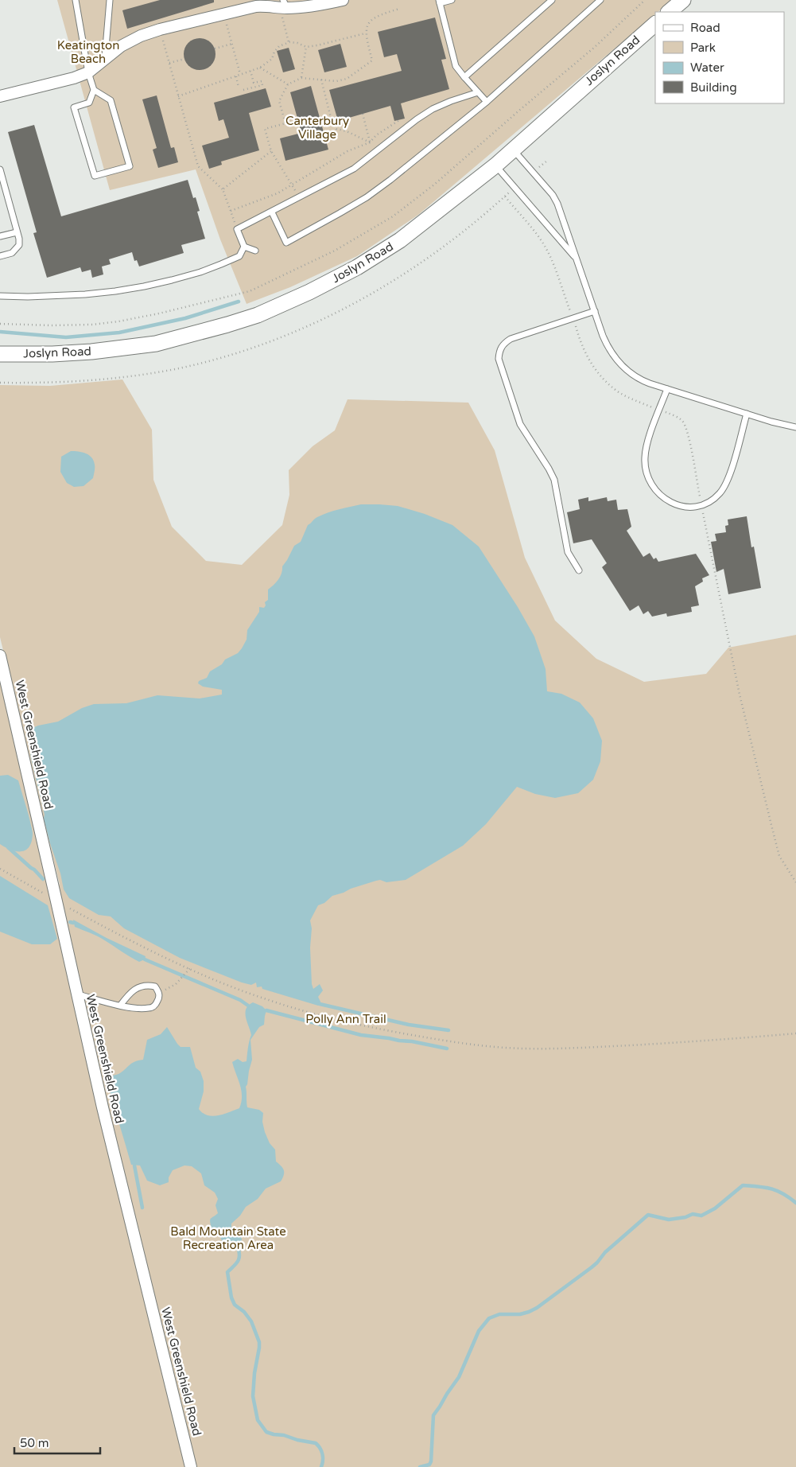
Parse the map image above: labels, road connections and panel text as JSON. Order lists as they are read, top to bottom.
{
  "streets": {
    "street": ["Joslyn Road", "West Greenshield Road"]
  },
  "parks": [
    "Keatington Beach",
    "Canterbury Village",
    "Polly Ann Trail",
    "Bald Mountain State Recreation Area"
  ],
  "legend": [
    "Road",
    "Park",
    "Water",
    "Building"
  ],
  "scale_bar": "50 m"
}
